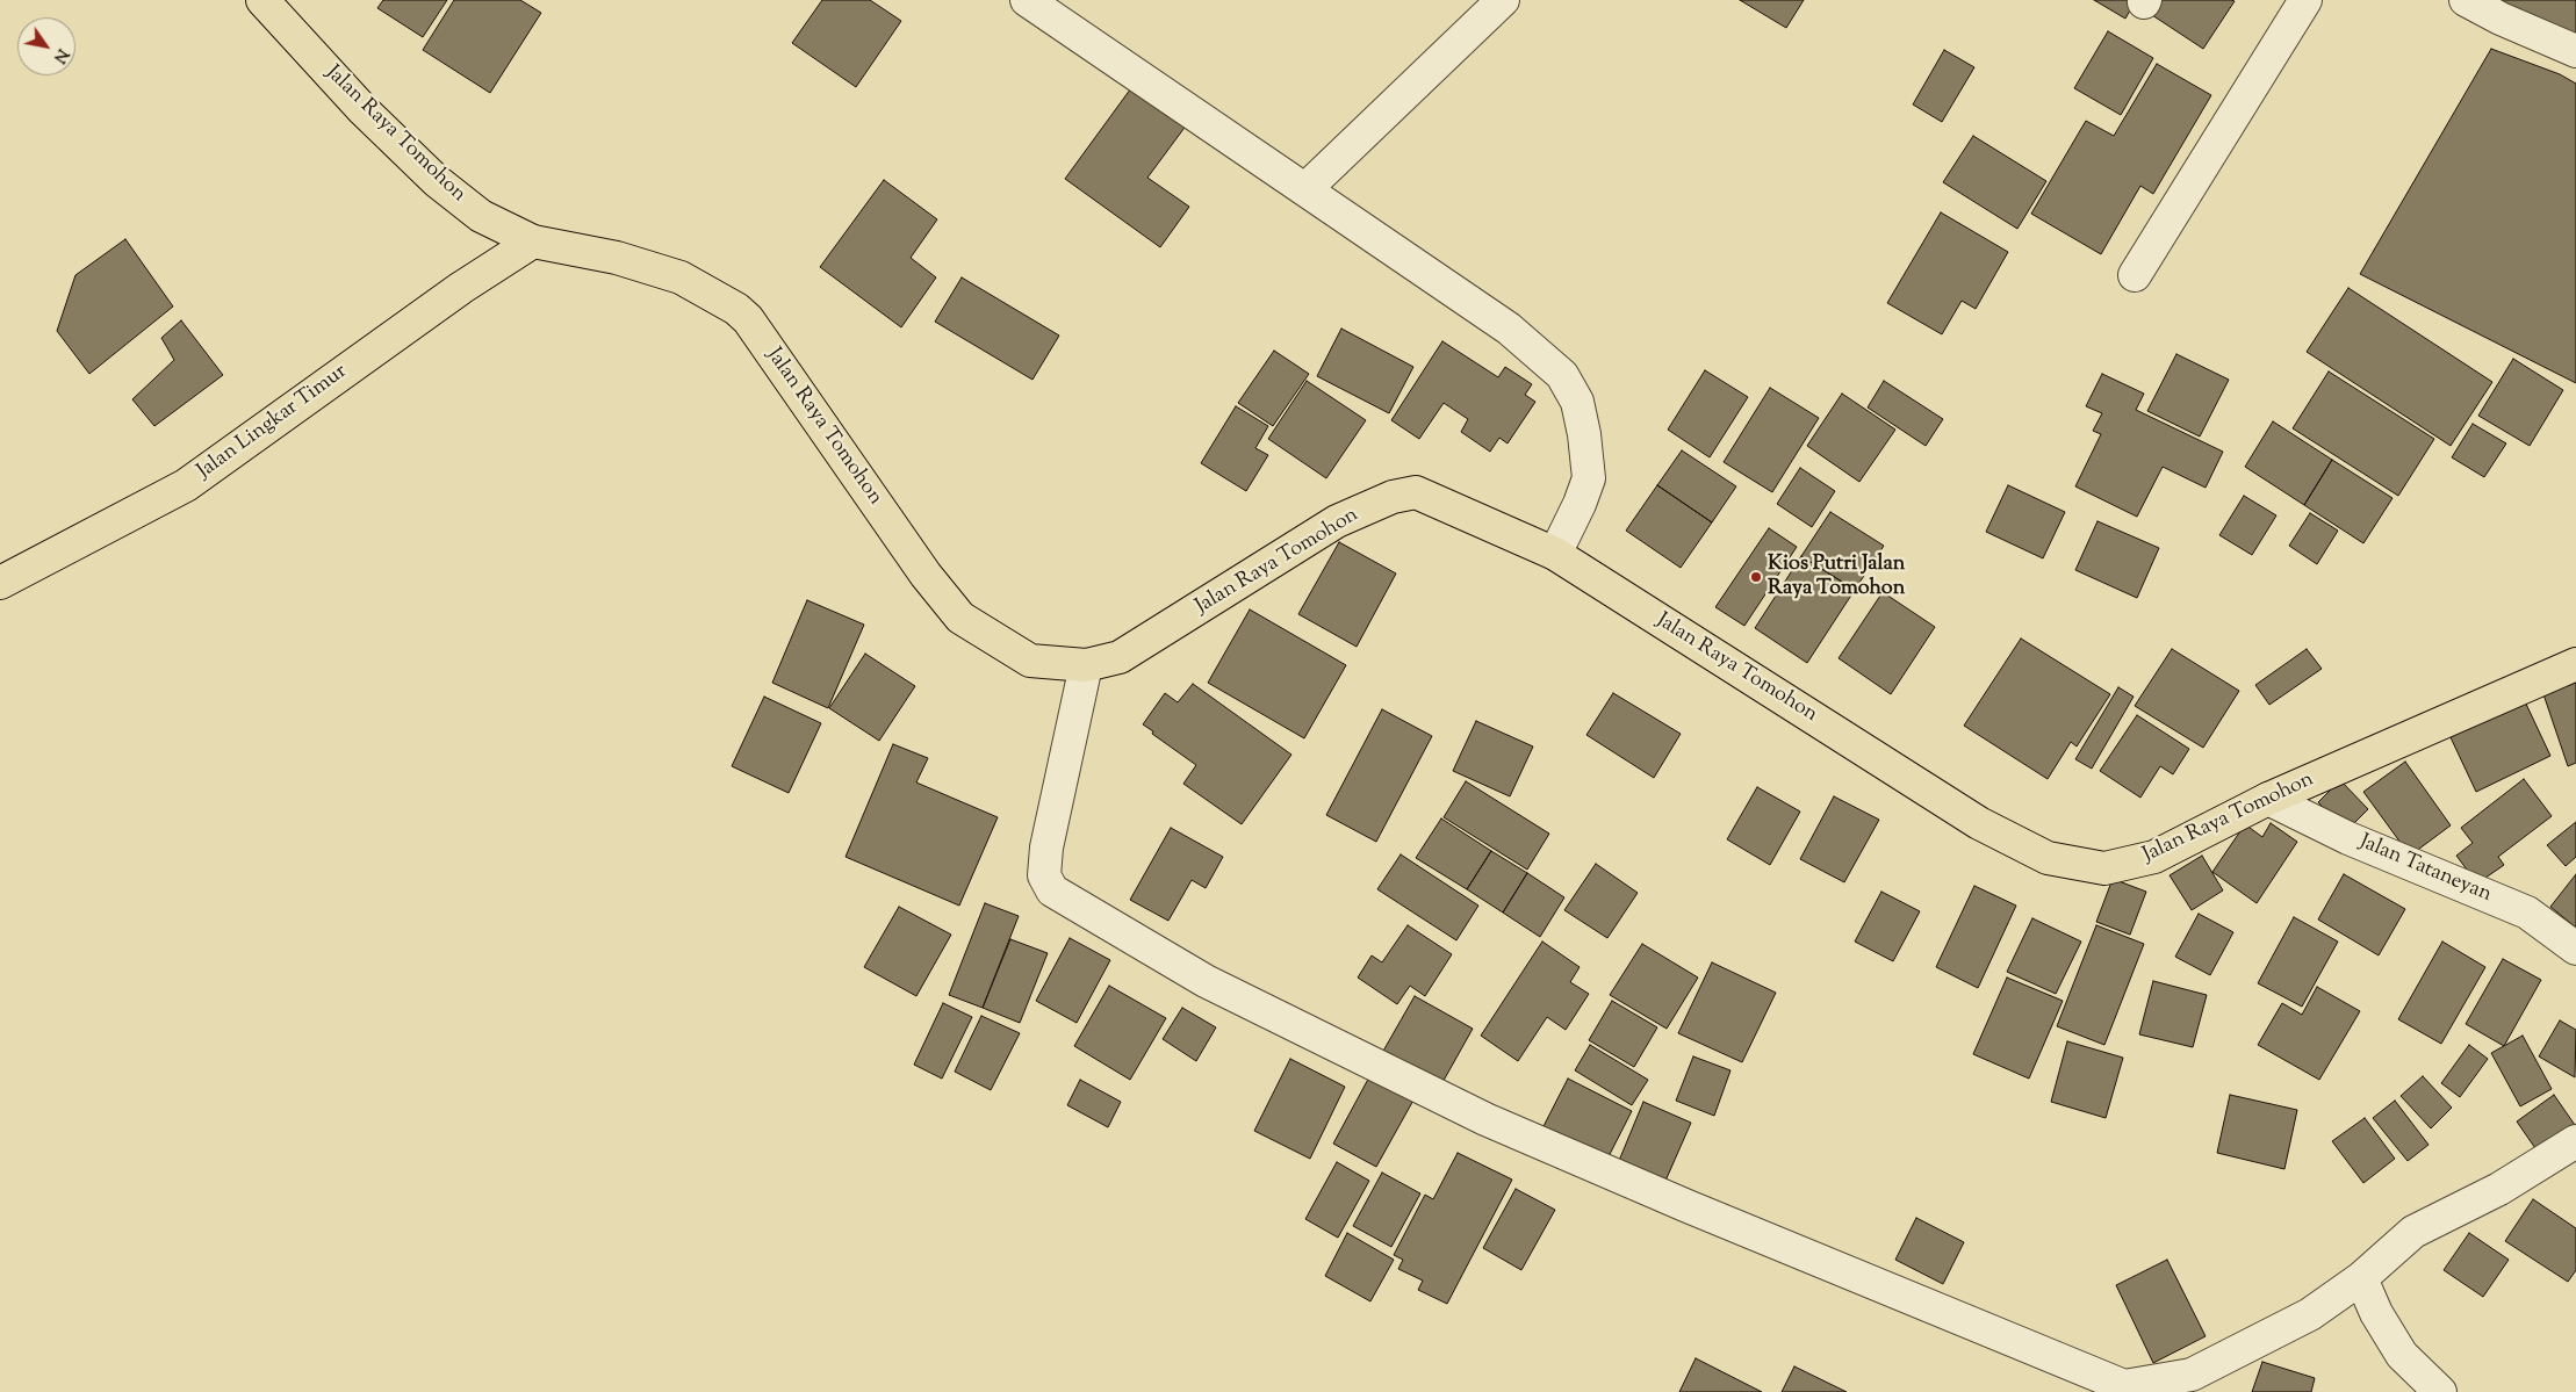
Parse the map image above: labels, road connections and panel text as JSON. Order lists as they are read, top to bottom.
{
  "streets": {
    "main road": ["Jalan Raya Tomohon", "Jalan Lingkar Timur"],
    "street": ["Jalan Tataneyan"]
  },
  "crossings": [
    ["Jalan Raya Tomohon", "Jalan Lingkar Timur"],
    ["Jalan Raya Tomohon", "Jalan Tataneyan"]
  ],
  "places": ["Kios Putri Jalan Raya Tomohon"],
  "north": "bottom right"
}
